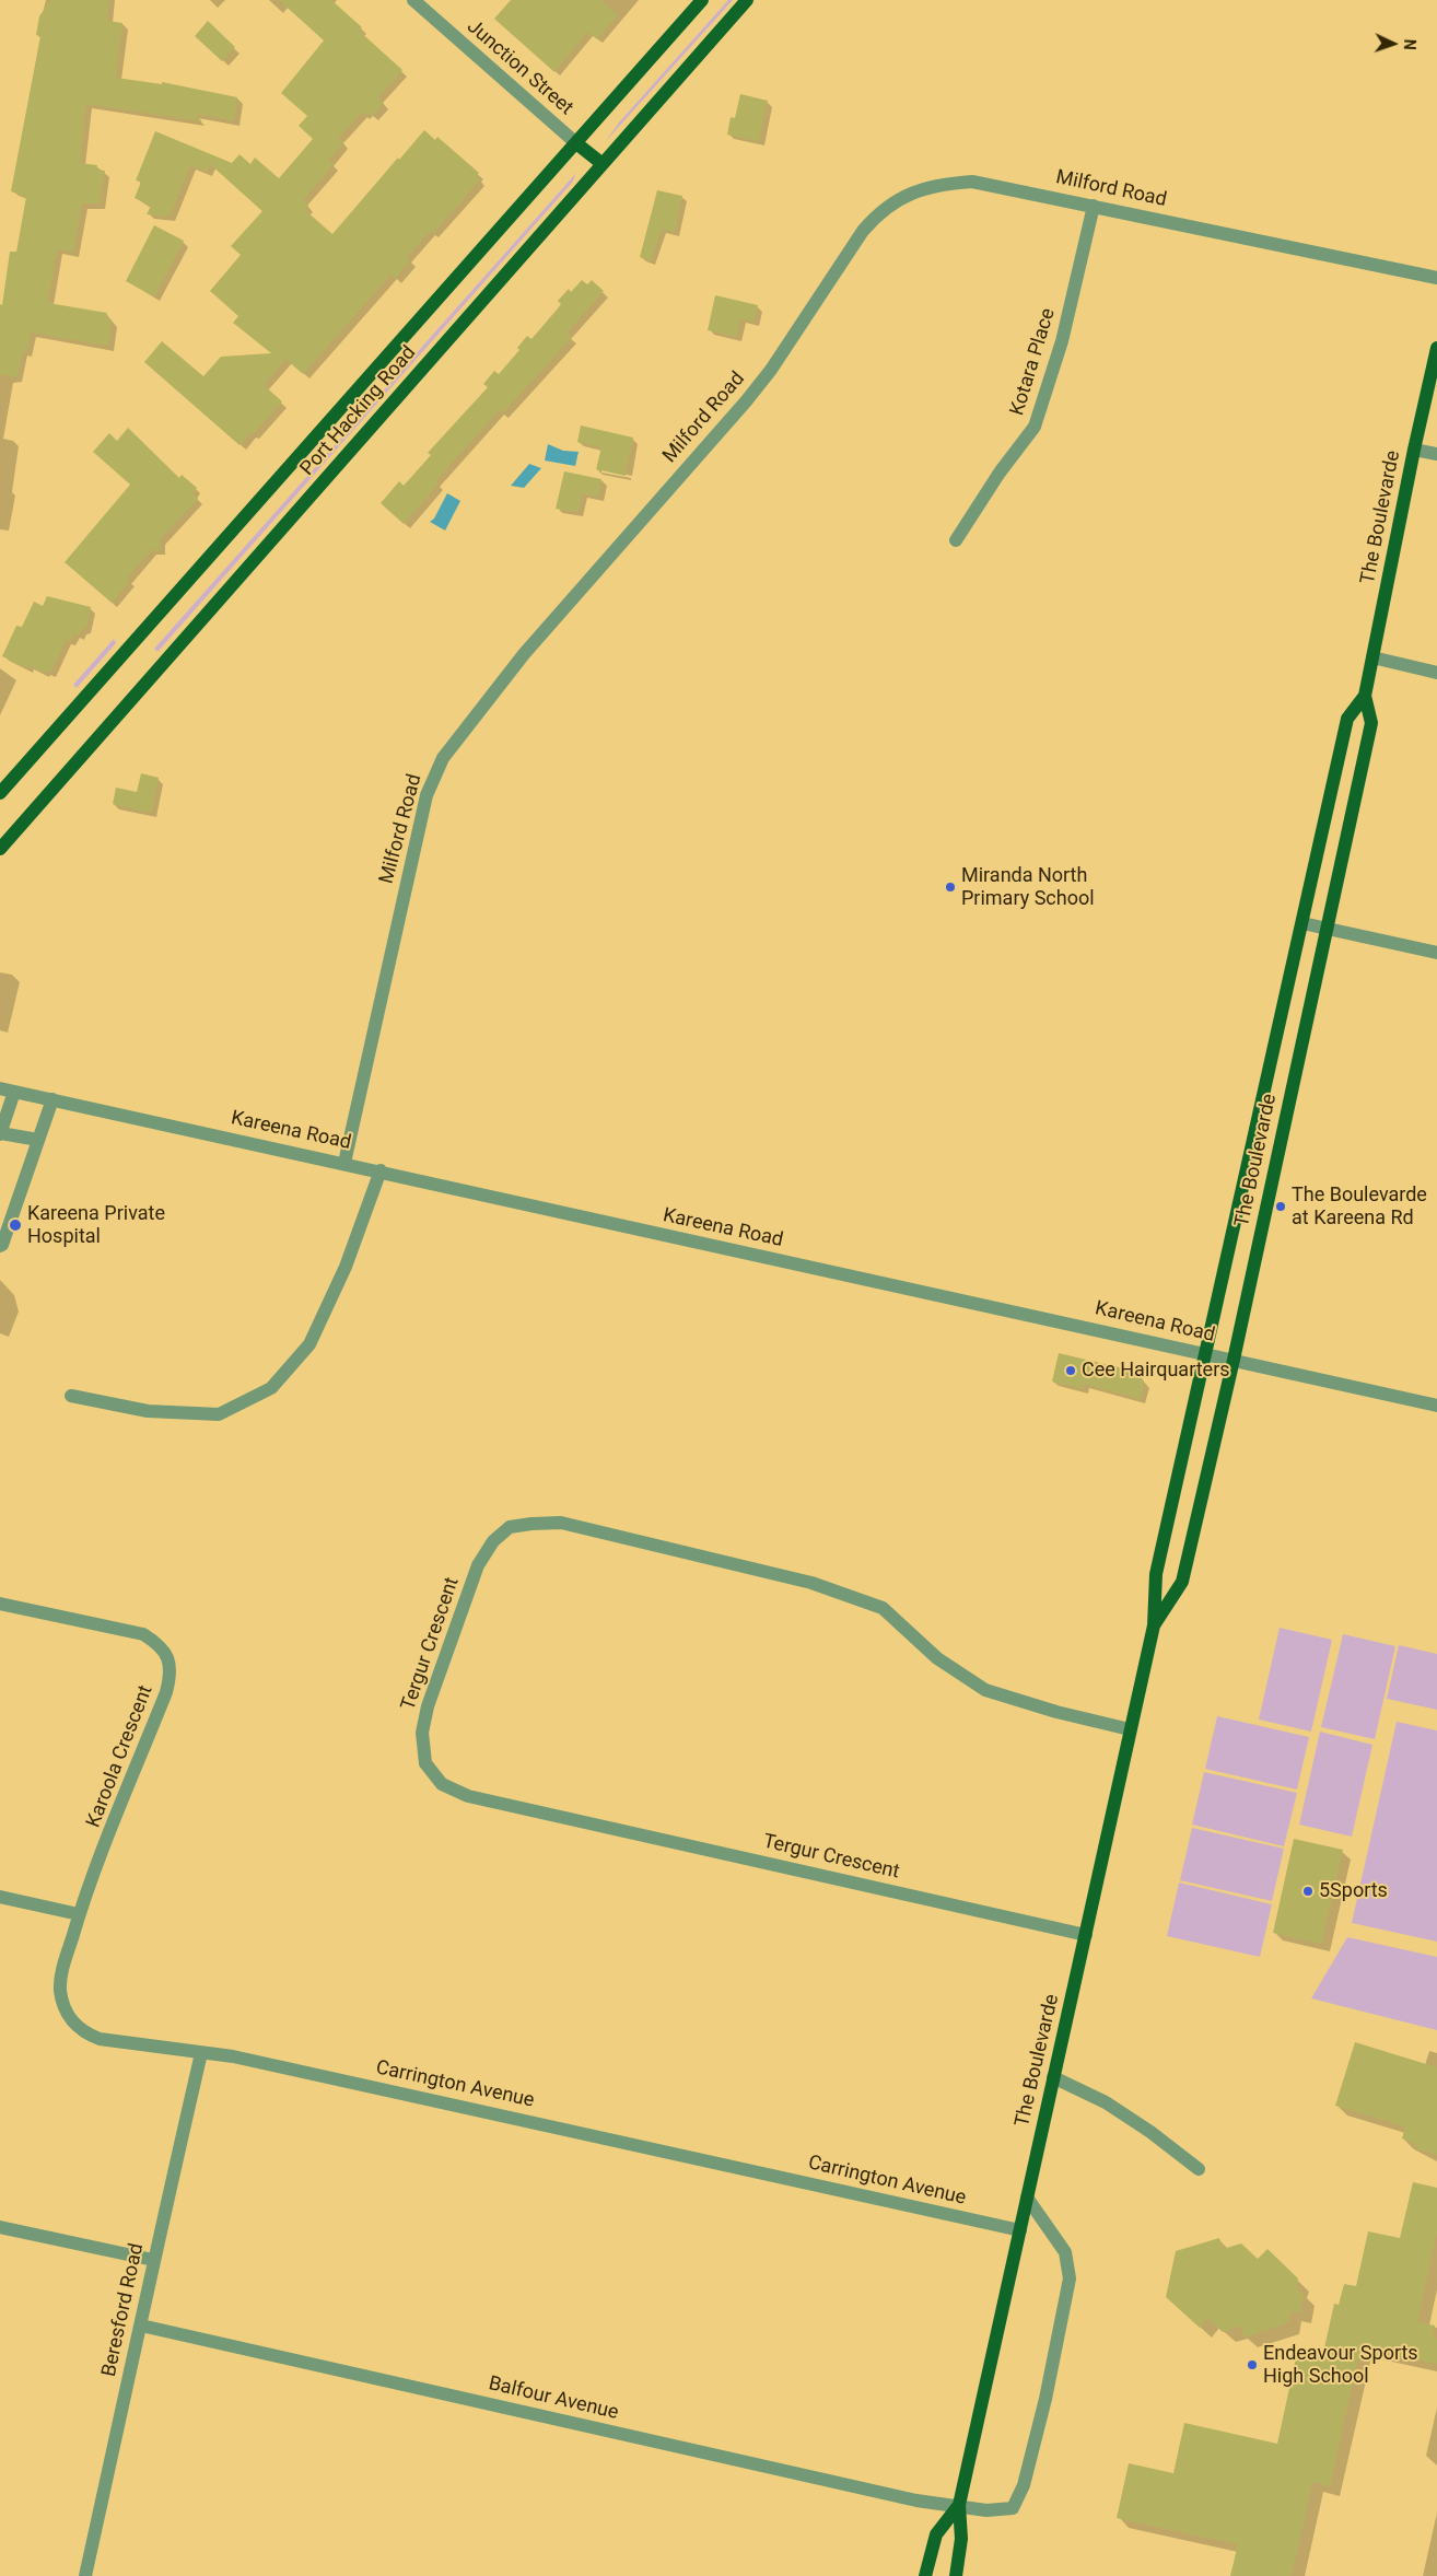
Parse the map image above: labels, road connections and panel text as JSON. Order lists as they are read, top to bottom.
{
  "streets": {
    "main road": ["Junction Street", "Port Hacking Road", "The Boulevarde"],
    "street": [
      "Milford Road",
      "Kotara Place",
      "Kareena Road",
      "Tergur Crescent",
      "Karoola Crescent",
      "Carrington Avenue",
      "Beresford Road",
      "Balfour Avenue"
    ]
  },
  "crossings": [
    ["Junction Street", "Port Hacking Road"],
    ["Milford Road", "Kotara Place"],
    ["Milford Road", "Kareena Road"],
    ["The Boulevarde", "Kareena Road"],
    ["The Boulevarde", "Tergur Crescent"],
    ["The Boulevarde", "Carrington Avenue"],
    ["The Boulevarde", "Balfour Avenue"],
    ["Karoola Crescent", "Carrington Avenue"],
    ["Carrington Avenue", "Beresford Road"],
    ["Beresford Road", "Balfour Avenue"]
  ],
  "places": [
    "Miranda North Primary School",
    "The Boulevarde at Kareena Rd",
    "Kareena Private Hospital",
    "Cee Hairquarters",
    "5Sports",
    "Endeavour Sports High School"
  ],
  "north": "right"
}
